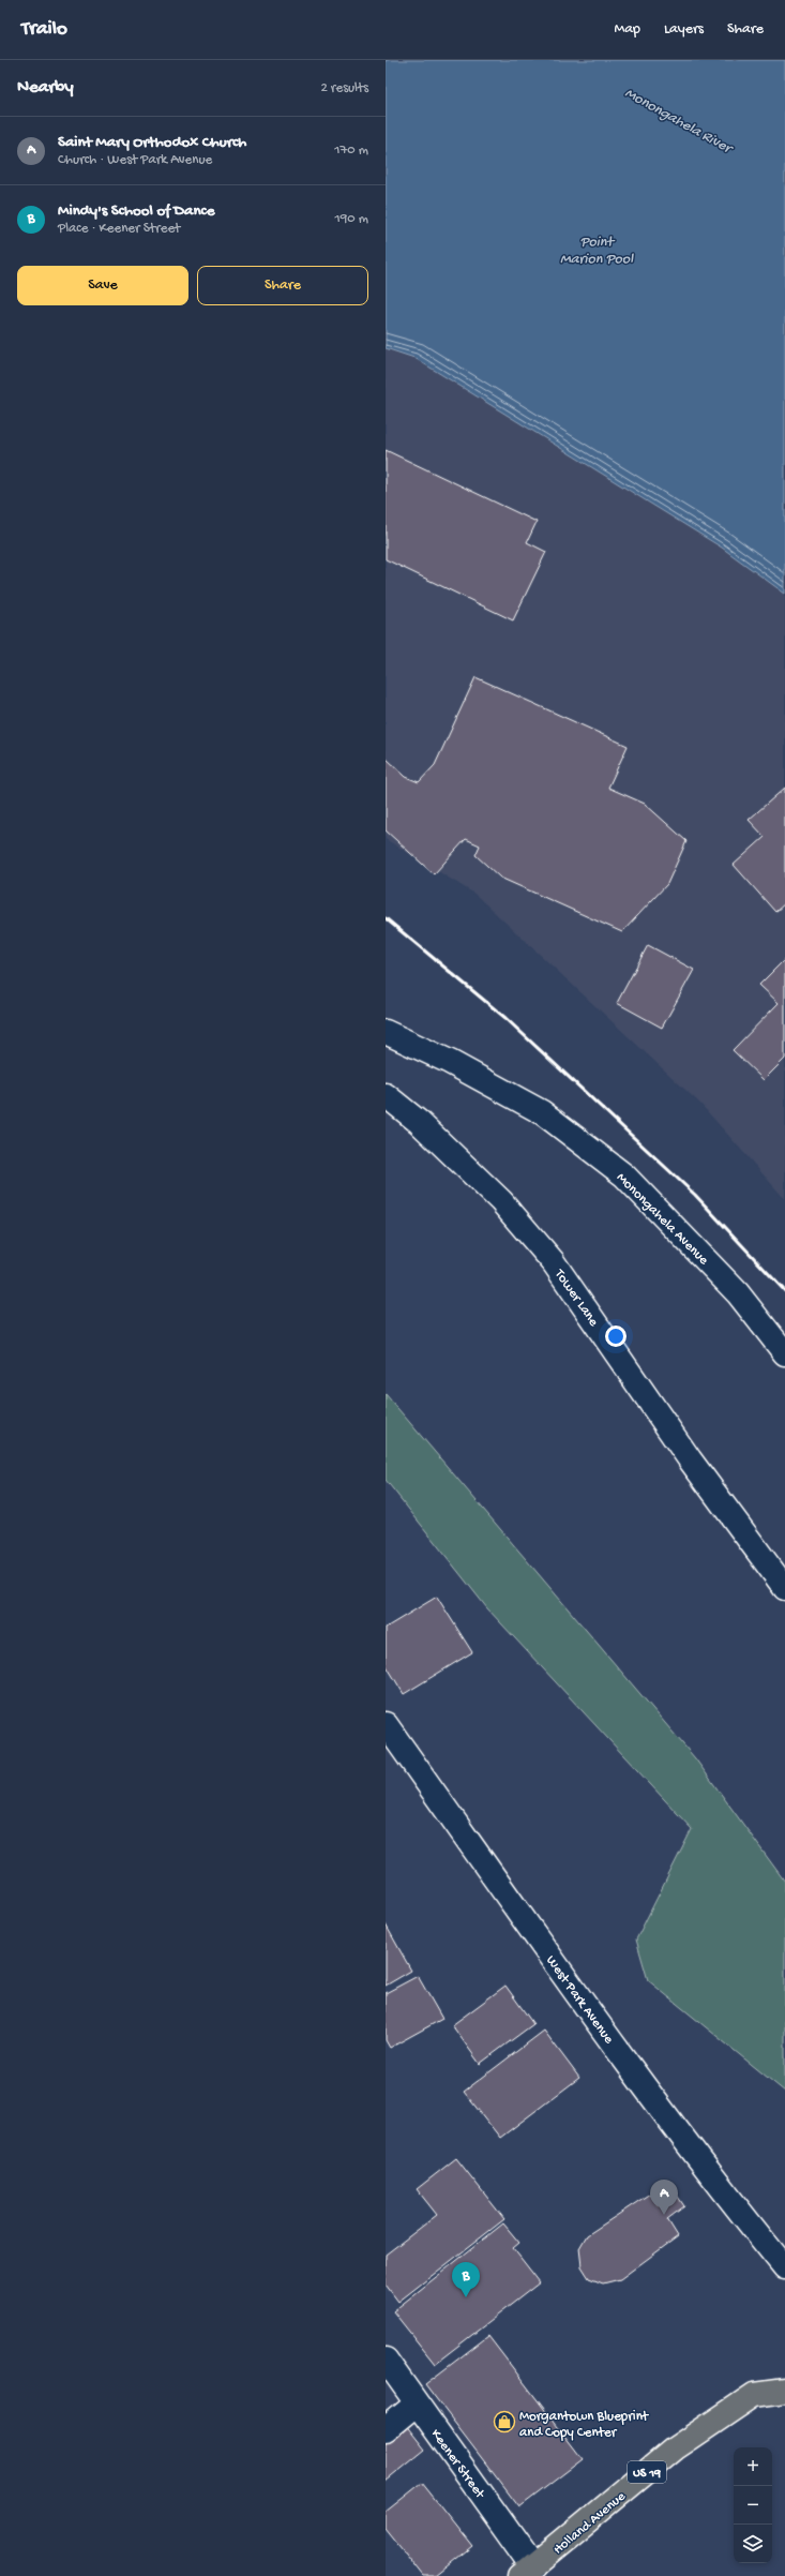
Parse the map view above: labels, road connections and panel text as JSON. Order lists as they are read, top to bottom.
{
  "streets": {
    "main road": ["US 19", "Holland Avenue"],
    "street": [
      "Monongahela Avenue",
      "Tower Lane",
      "West Park Avenue",
      "Keener Street"
    ]
  },
  "crossings": [
    ["Keener Street", "Holland Avenue"]
  ],
  "water": ["Monongahela River", "Point Marion Pool"],
  "places": {
    "shop": ["Morgantown Blueprint and Copy Center"]
  },
  "page": {
    "header": "Trailo",
    "nav": ["Map", "Layers", "Share"],
    "heading": ["Nearby", "2 results"],
    "list": [
      {
        "mark": "A",
        "name": "Saint Mary Orthodox Church",
        "note": "Church · West Park Avenue",
        "value": "170 m"
      },
      {
        "mark": "B",
        "name": "Mindy's School of Dance",
        "note": "Place · Keener Street",
        "value": "190 m"
      }
    ],
    "buttons": ["Save", "Share"],
    "pins": ["A", "B"],
    "map_buttons": ["+", "−"]
  }
}
